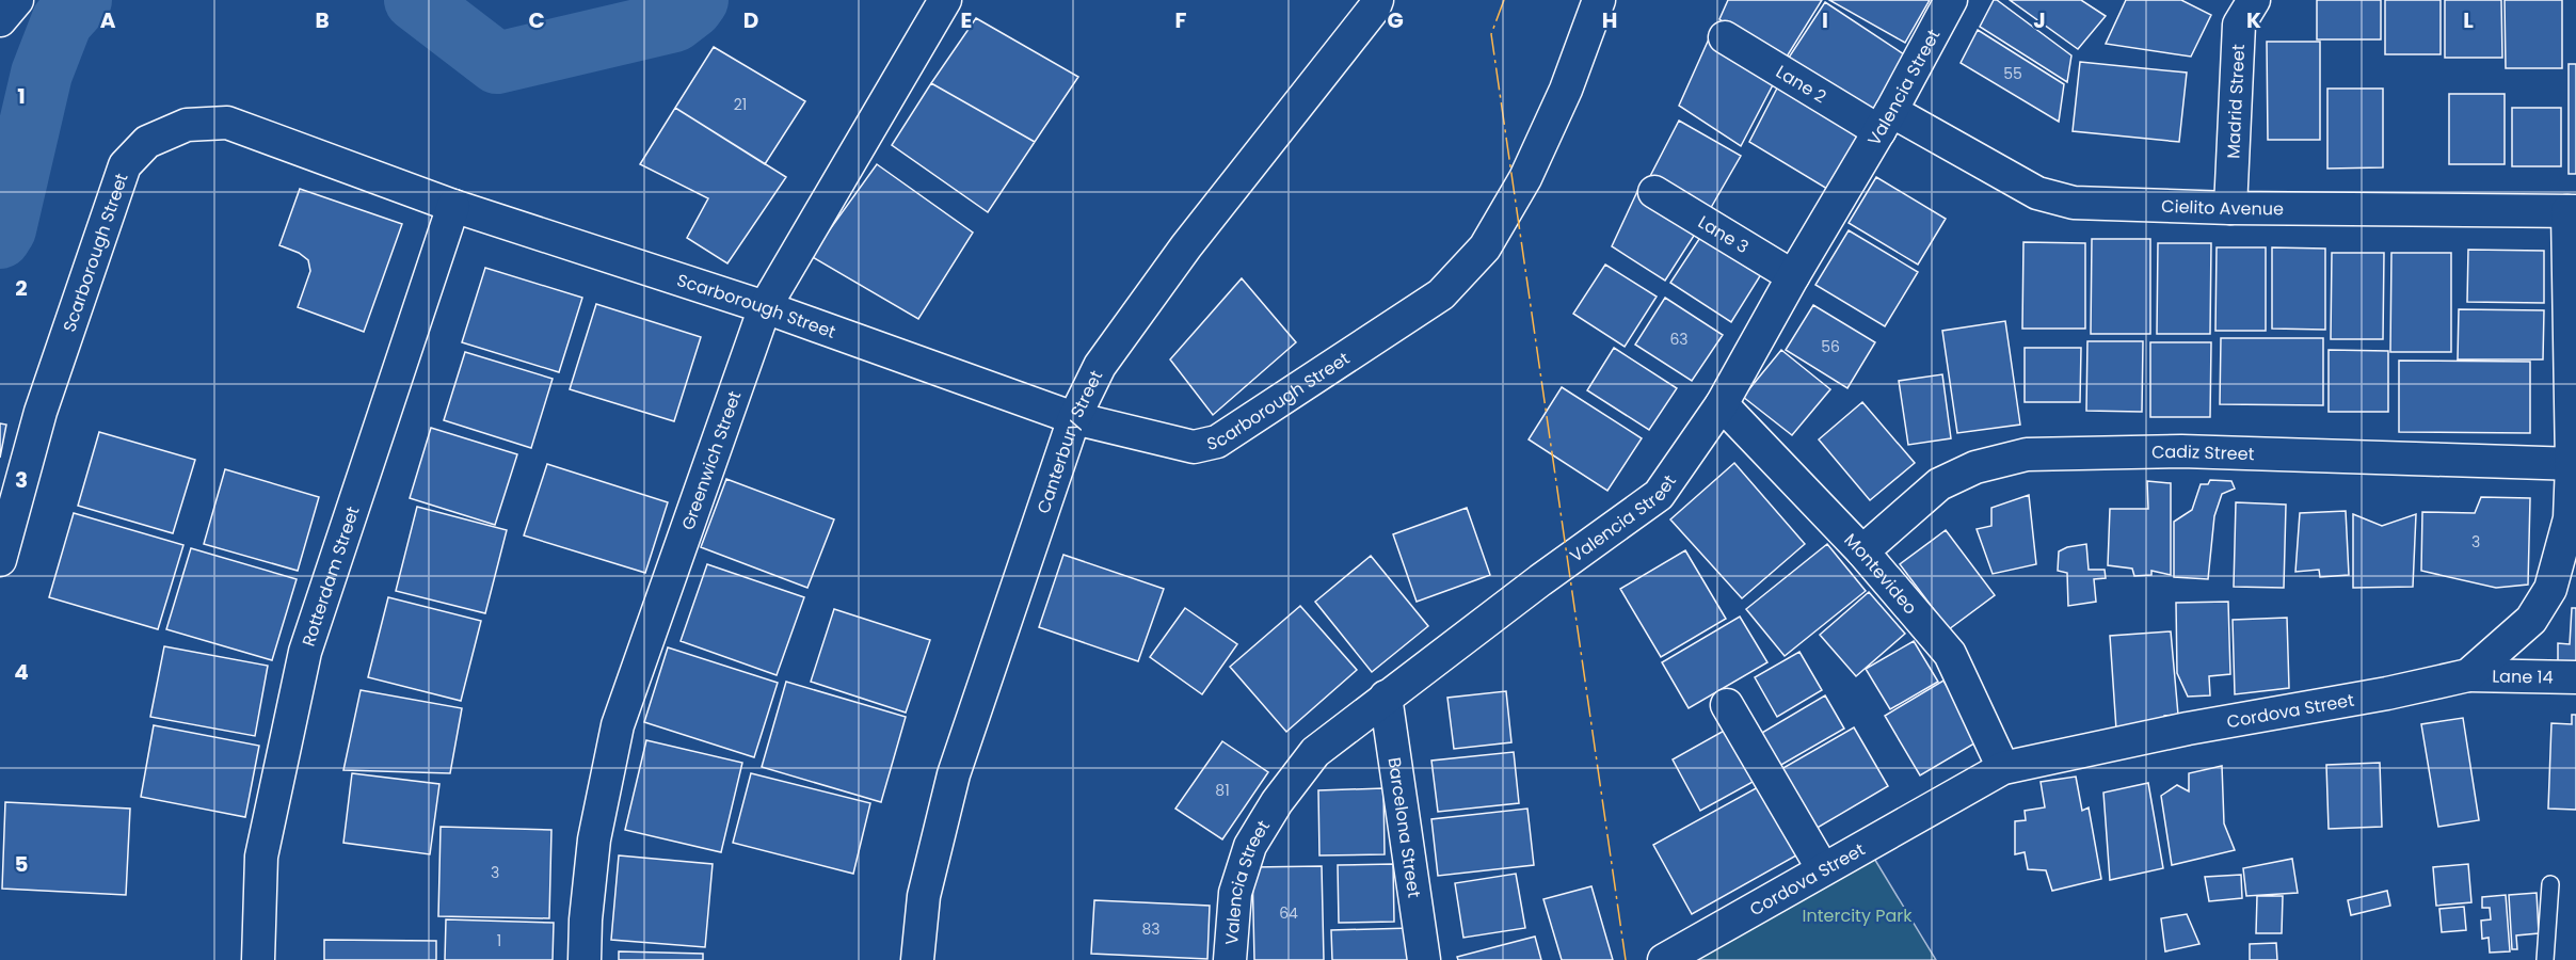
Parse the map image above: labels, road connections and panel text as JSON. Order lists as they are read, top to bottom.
{
  "streets": {
    "street": [
      "Lane 2",
      "Valencia Street",
      "Madrid Street",
      "Cielito Avenue",
      "Lane 3",
      "Scarborough Street",
      "Canterbury Street",
      "Cadiz Street",
      "Greenwich Street",
      "Montevideo",
      "Rotterdam Street",
      "Lane 14",
      "Cordova Street",
      "Barcelona Street"
    ]
  },
  "crossings": [
    ["Lane 2", "Valencia Street"],
    ["Lane 2", "Cielito Avenue"],
    ["Valencia Street", "Cielito Avenue"],
    ["Valencia Street", "Lane 3"],
    ["Valencia Street", "Montevideo"],
    ["Valencia Street", "Barcelona Street"],
    ["Madrid Street", "Cielito Avenue"],
    ["Cielito Avenue", "Cordova Street"],
    ["Scarborough Street", "Canterbury Street"],
    ["Scarborough Street", "Greenwich Street"],
    ["Scarborough Street", "Rotterdam Street"],
    ["Cadiz Street", "Montevideo"],
    ["Cadiz Street", "Cordova Street"],
    ["Montevideo", "Cordova Street"],
    ["Lane 14", "Cordova Street"]
  ],
  "parks": ["Intercity Park"],
  "house_numbers": [
    "55",
    "21",
    "63",
    "56",
    "3",
    "81",
    "3",
    "64",
    "83",
    "1"
  ],
  "grid": {
    "columns": [
      "A",
      "B",
      "C",
      "D",
      "E",
      "F",
      "G",
      "H",
      "I",
      "J",
      "K",
      "L"
    ],
    "rows": [
      "1",
      "2",
      "3",
      "4",
      "5"
    ]
  }
}
